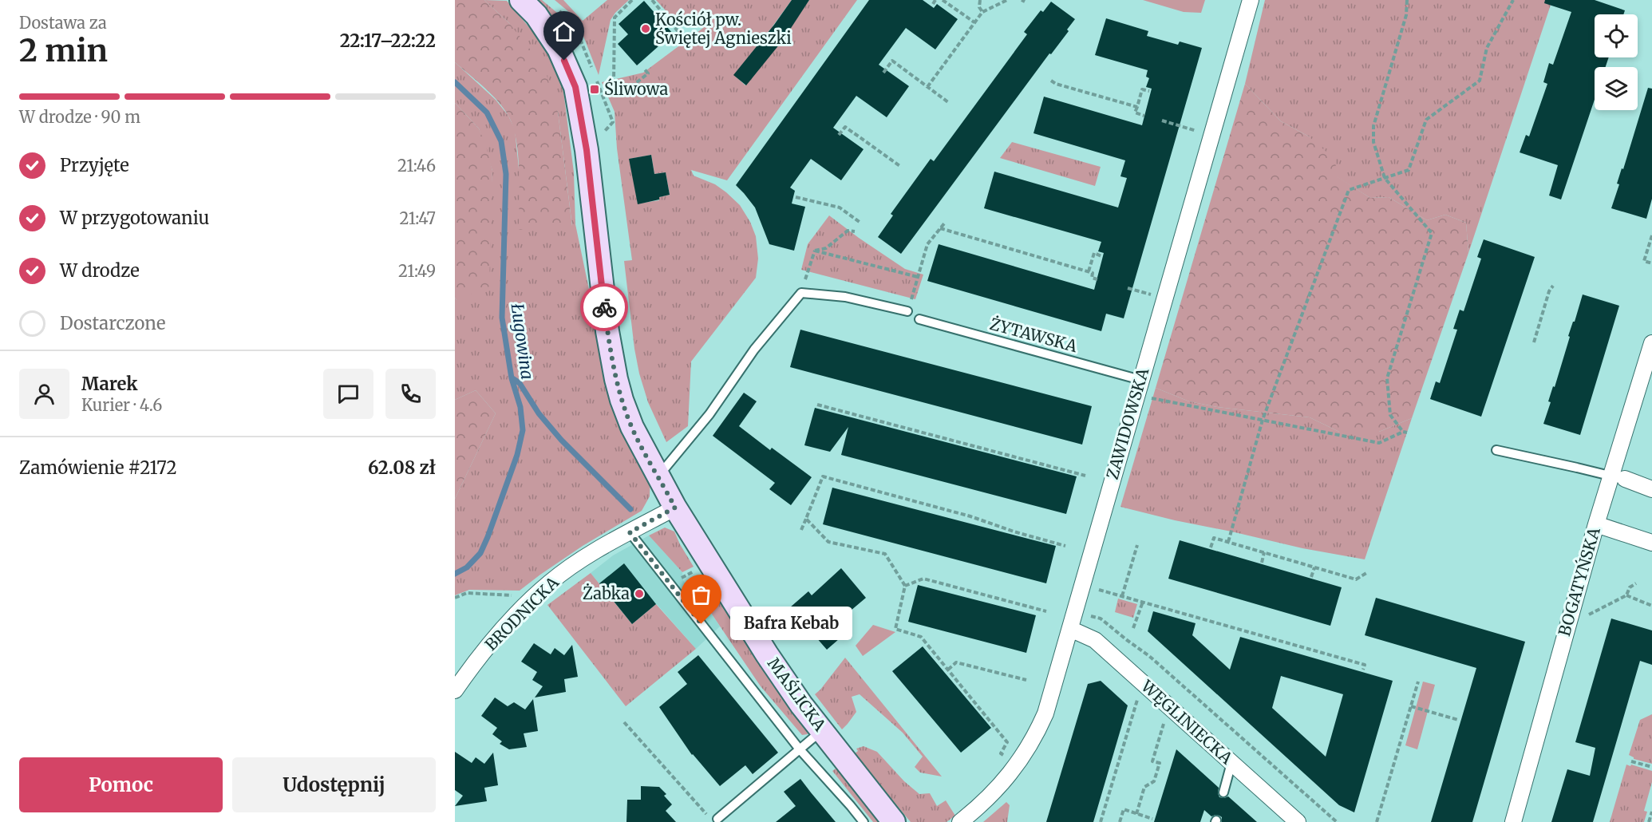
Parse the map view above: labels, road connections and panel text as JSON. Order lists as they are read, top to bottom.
{
  "streets": {
    "street": [
      "ZAWIDOWSKA",
      "BOGATYŃSKA",
      "BRODNICKA",
      "MAŚLICKA",
      "WĘGLINIECKA"
    ],
    "lane": ["ŻYTAWSKA"]
  },
  "crossings": [
    ["ŻYTAWSKA", "ZAWIDOWSKA"],
    ["ZAWIDOWSKA", "WĘGLINIECKA"],
    ["BRODNICKA", "MAŚLICKA"]
  ],
  "water": ["Ługowina"],
  "places": {
    "other": ["Kościół pw. Świętej Agnieszki", "Żabka", "Bafra Kebab"],
    "transit": ["Śliwowa"]
  },
  "page": {
    "heading": ["2 min", "Dostawa za", "22:17–22:22"],
    "panel": [
      "Marek",
      "Kurier · 4.6",
      "Zamówienie #2172",
      "62.08 zł"
    ],
    "bar": "W drodze · 90 m",
    "list": [
      ["Przyjęte", "21:46"],
      ["W przygotowaniu", "21:47"],
      ["W drodze", "21:49"],
      "Dostarczone"
    ],
    "bubble": "Bafra Kebab",
    "buttons": ["Pomoc", "Udostępnij"]
  }
}
